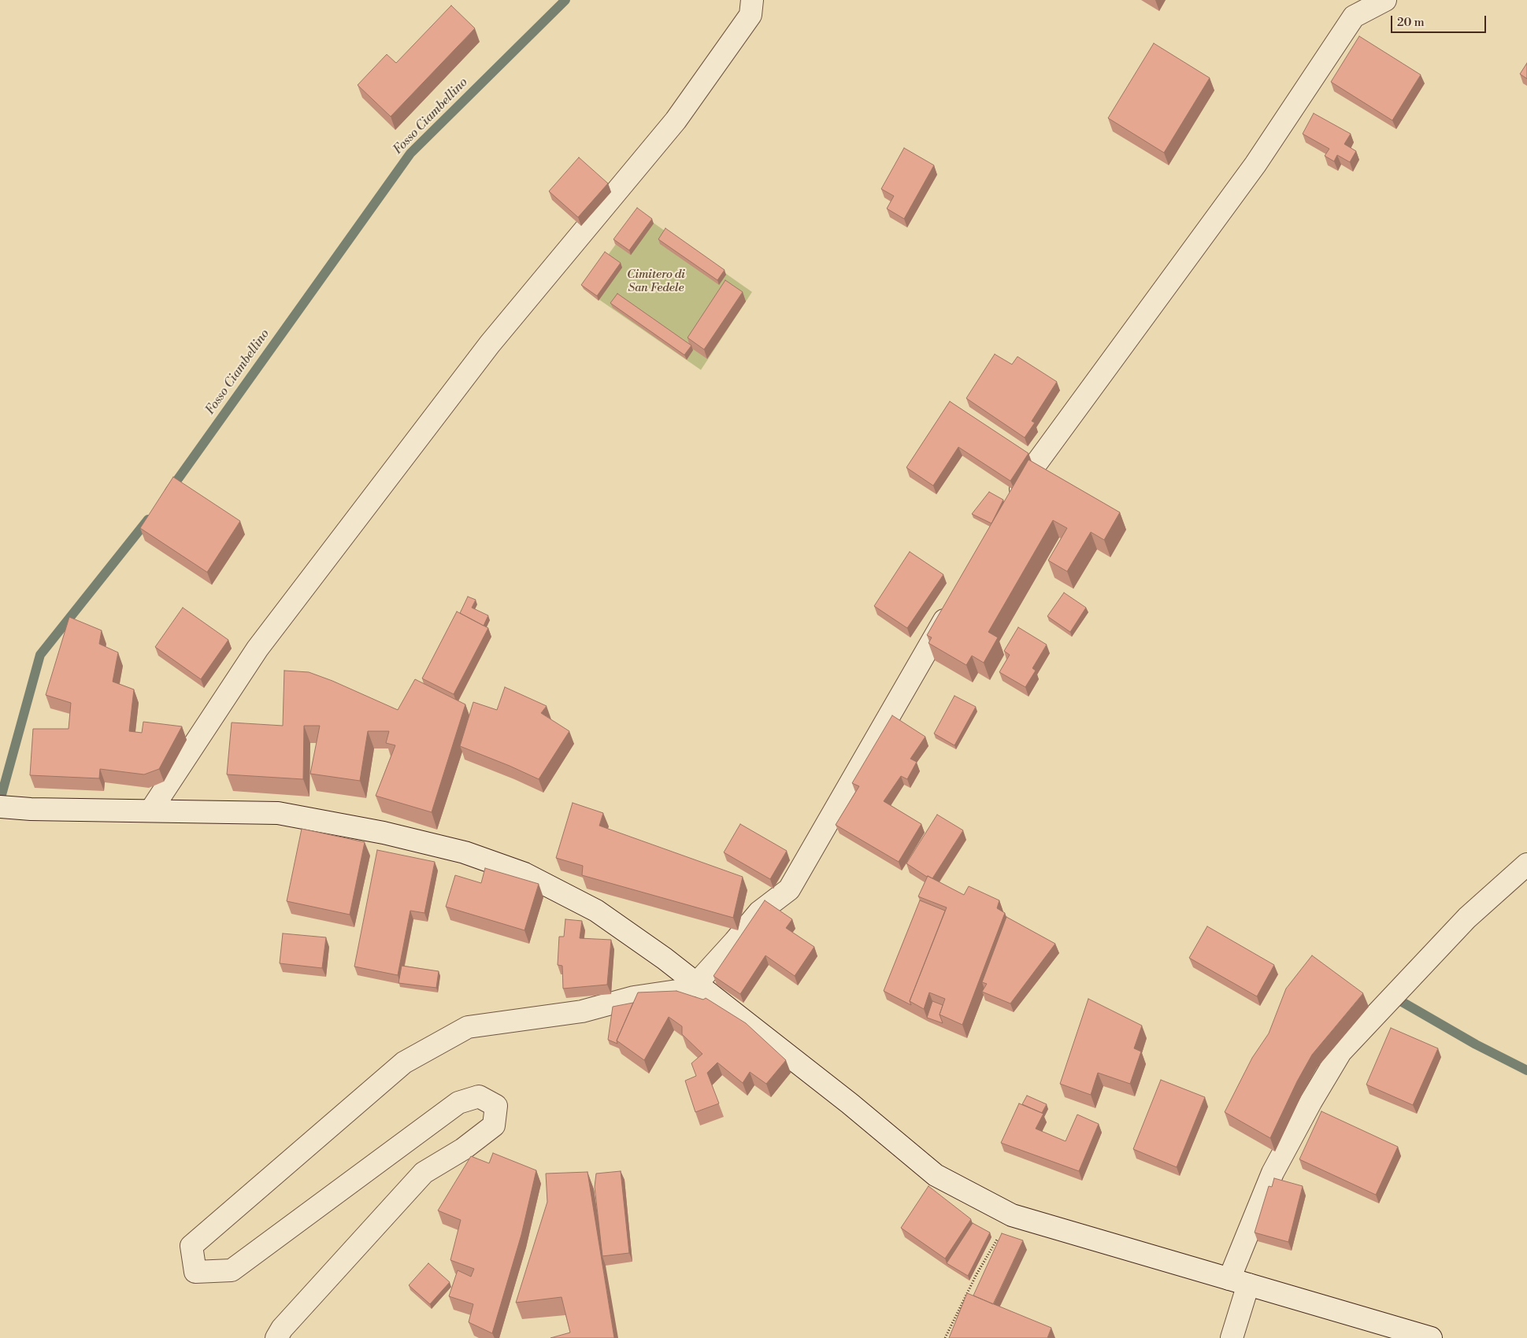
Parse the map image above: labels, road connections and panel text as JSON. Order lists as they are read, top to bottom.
{
  "water": ["Fosso Ciambellino"],
  "parks": ["Cimitero di San Fedele"],
  "scale_bar": "20 m"
}
